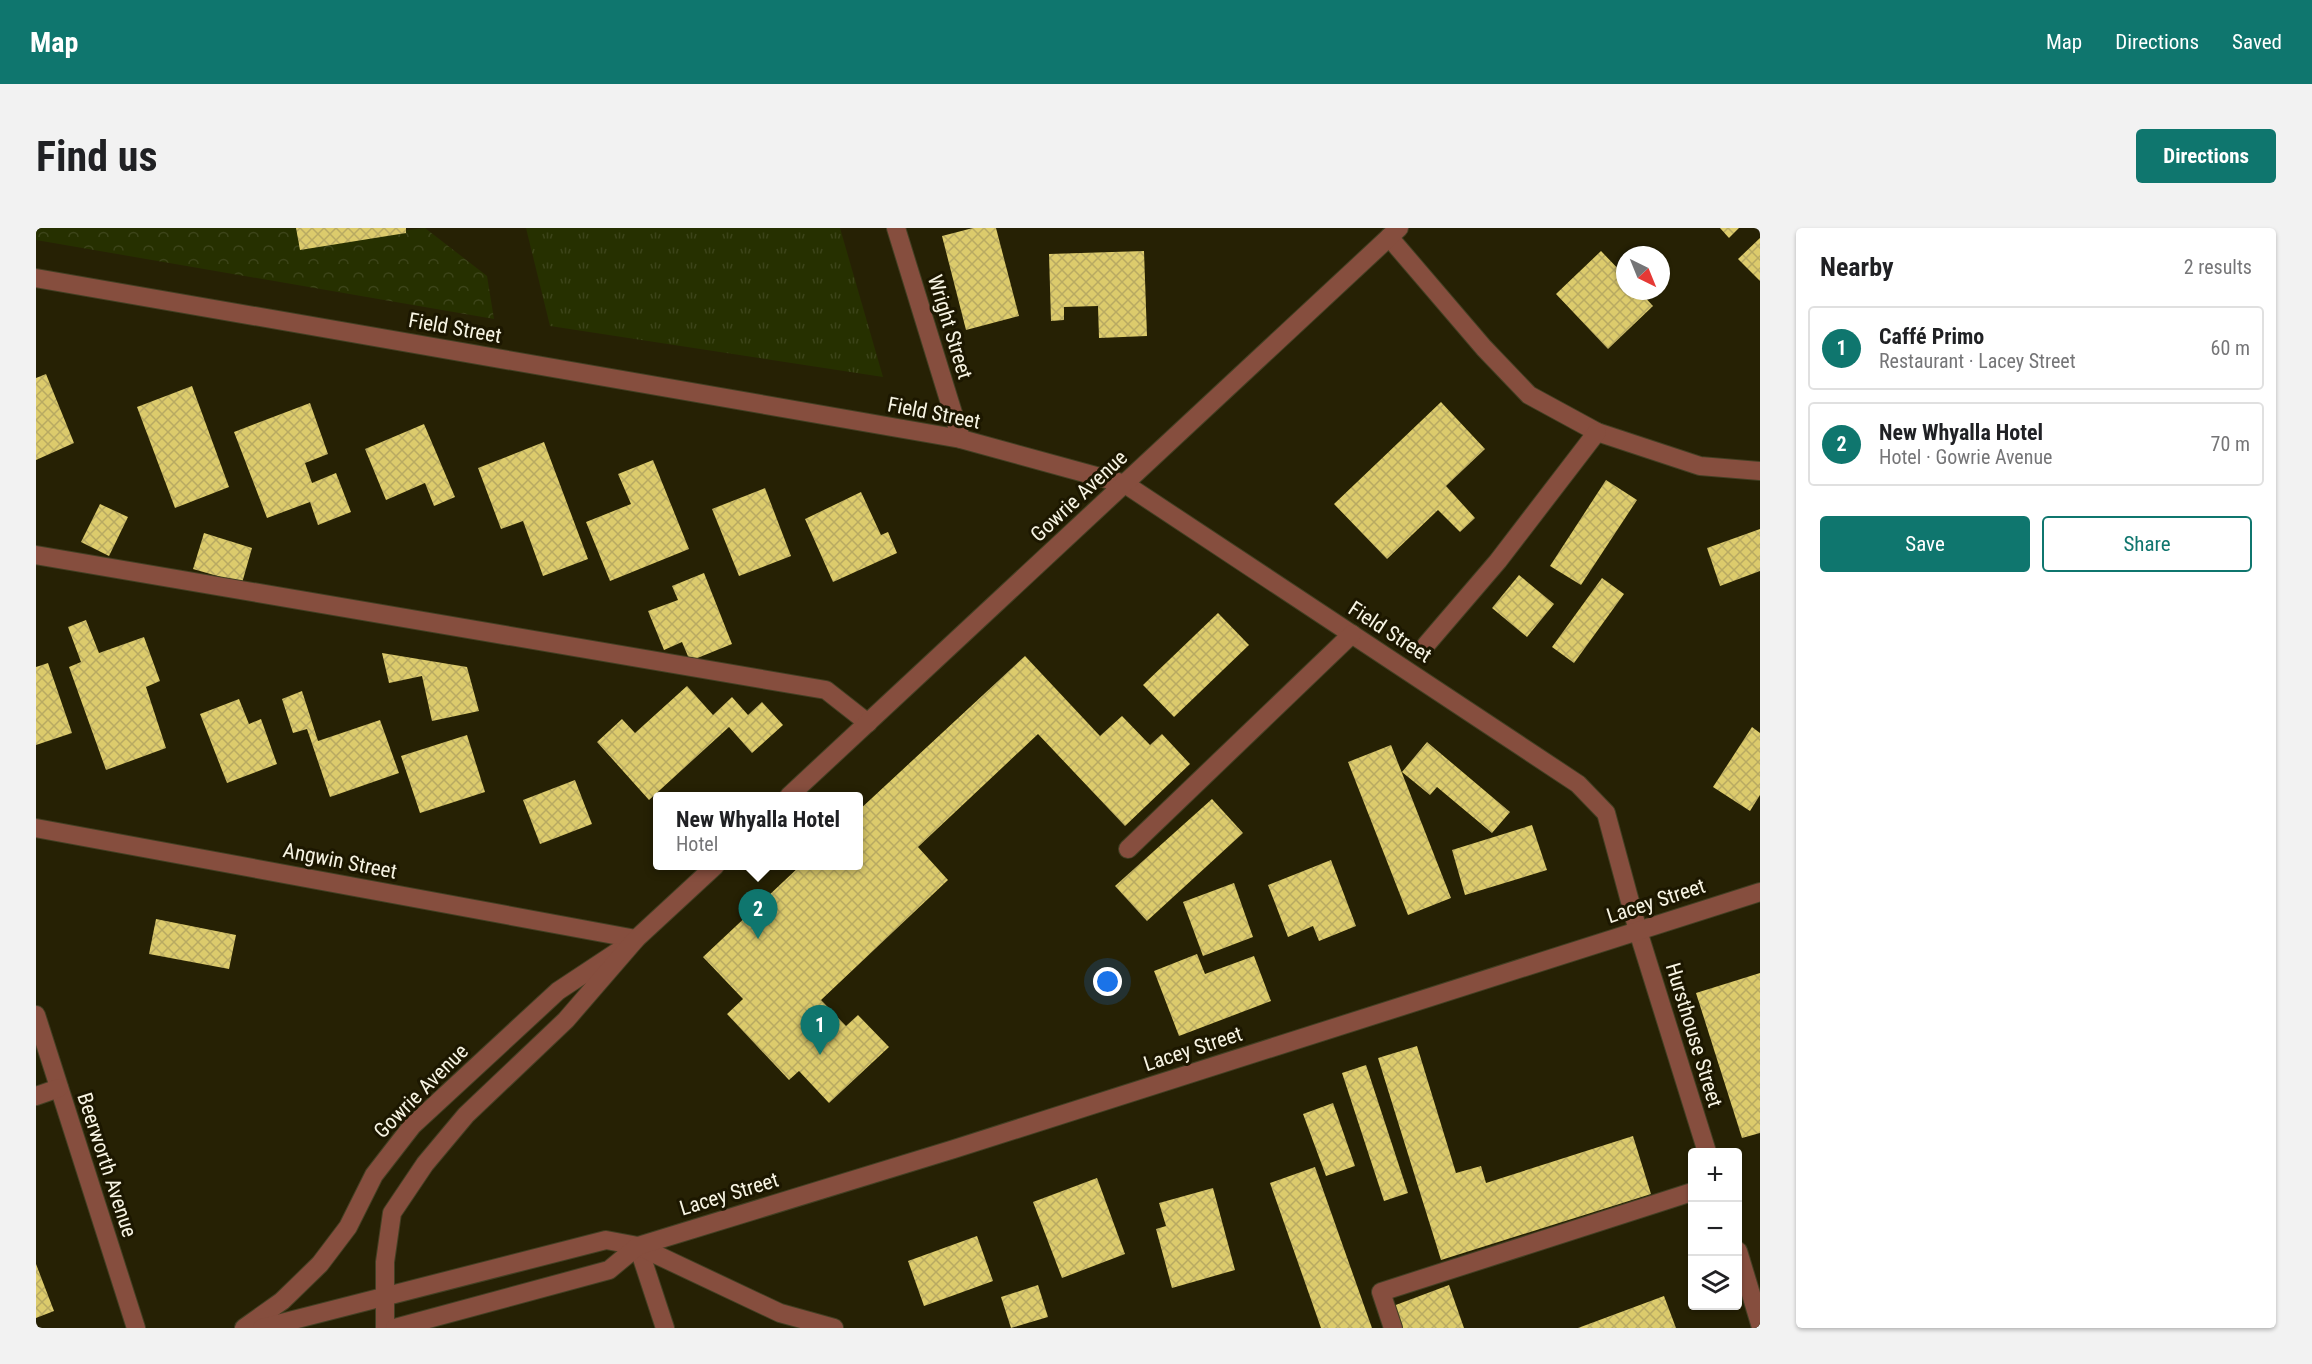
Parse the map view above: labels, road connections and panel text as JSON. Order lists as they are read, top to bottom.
{
  "streets": {
    "street": [
      "Wright Street",
      "Field Street",
      "Gowrie Avenue",
      "Angwin Street",
      "Lacey Street",
      "Hursthouse Street",
      "Beerworth Avenue"
    ]
  },
  "crossings": [
    ["Wright Street", "Field Street"],
    ["Field Street", "Gowrie Avenue"],
    ["Field Street", "Lacey Street"],
    ["Field Street", "Hursthouse Street"],
    ["Gowrie Avenue", "Angwin Street"],
    ["Gowrie Avenue", "Lacey Street"],
    ["Lacey Street", "Hursthouse Street"]
  ],
  "north": "bottom right",
  "page": {
    "header": "Map",
    "nav": ["Map", "Directions", "Saved"],
    "buttons": [
      "Directions",
      ["Save", "Share"]
    ],
    "title": "Find us",
    "heading": ["Nearby", "2 results"],
    "list": [
      {
        "mark": "1",
        "name": "Caffé Primo",
        "note": "Restaurant · Lacey Street",
        "value": "60 m"
      },
      {
        "mark": "2",
        "name": "New Whyalla Hotel",
        "note": "Hotel · Gowrie Avenue",
        "value": "70 m"
      }
    ],
    "popup": ["New Whyalla Hotel", "Hotel"],
    "pins": ["2", "1"],
    "map_buttons": ["+", "−"]
  }
}
